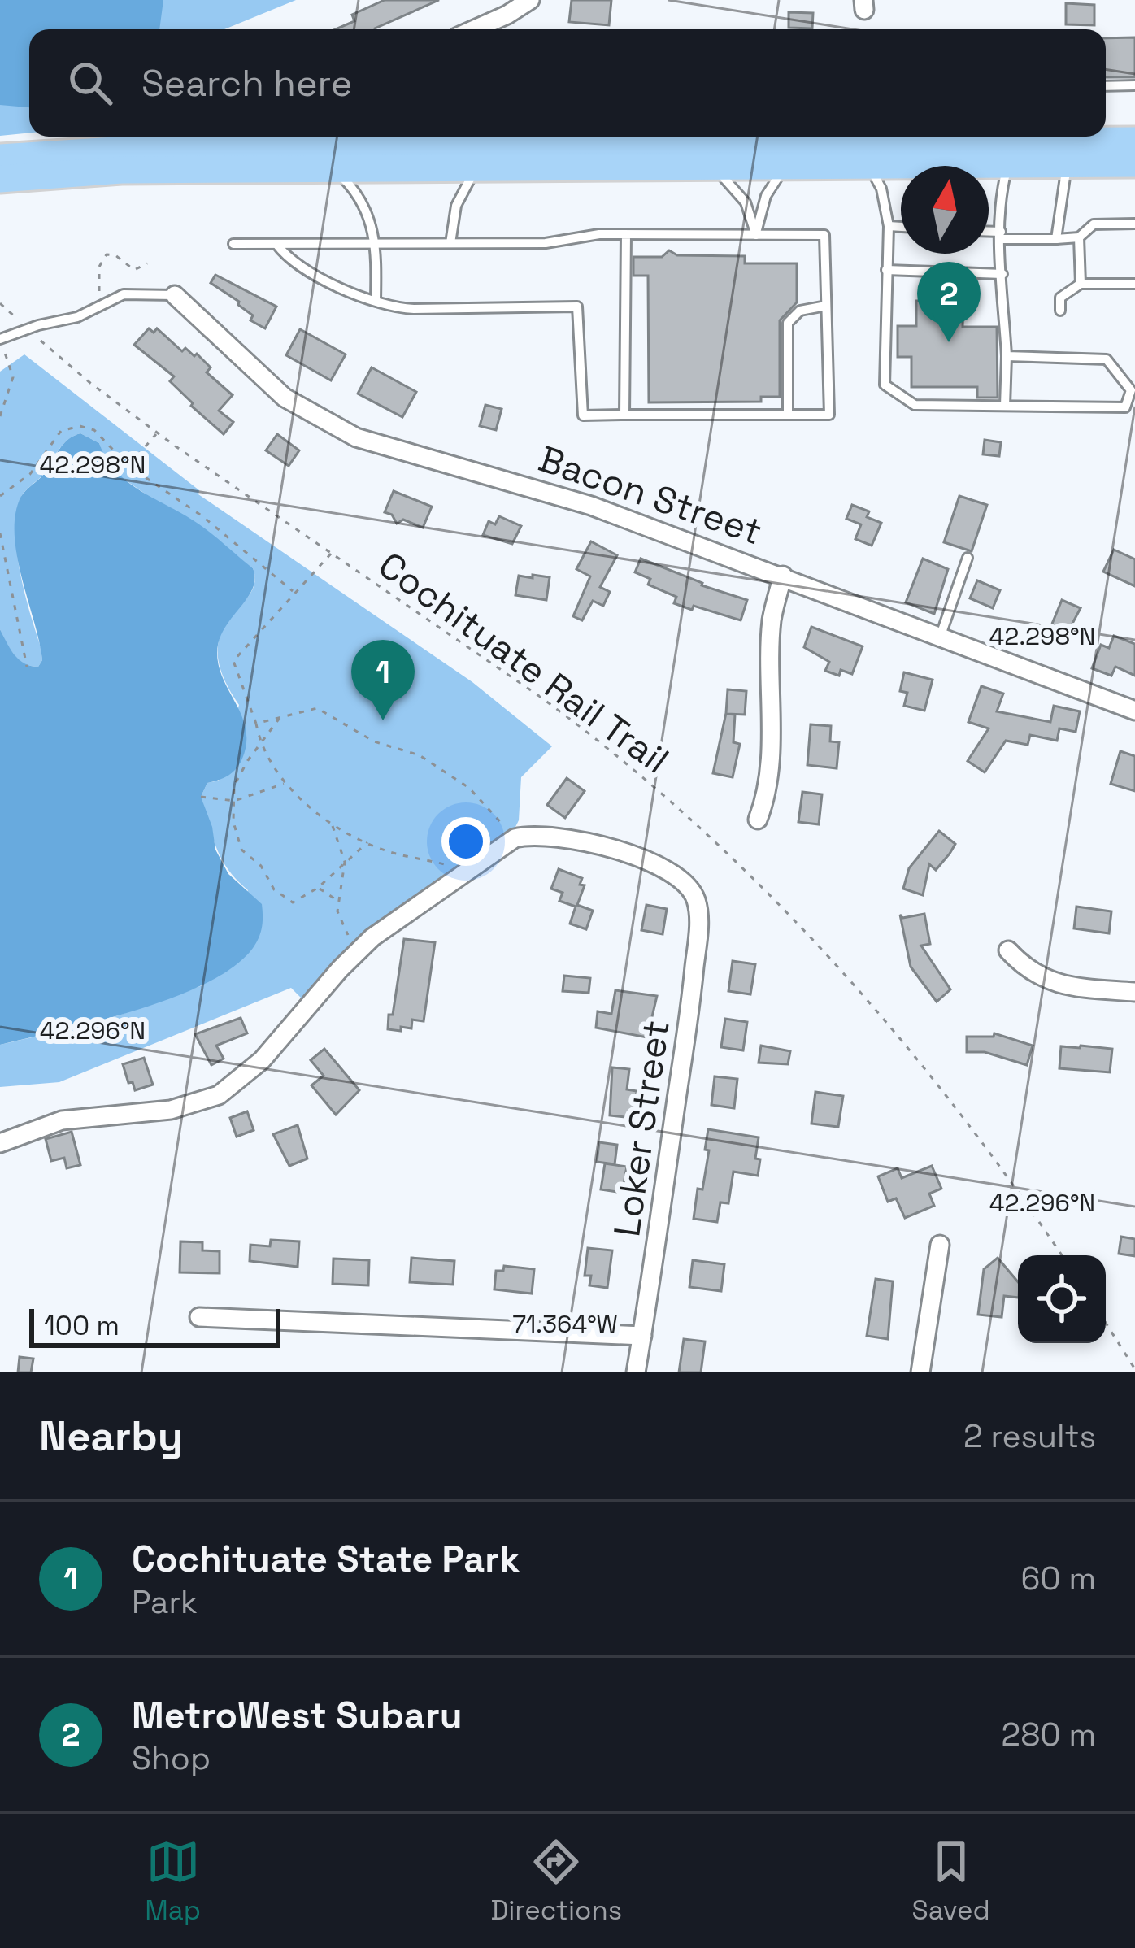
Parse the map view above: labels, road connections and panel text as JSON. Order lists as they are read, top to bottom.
{
  "streets": {
    "street": ["Bacon Street", "Loker Street"],
    "path": ["Cochituate Rail Trail"]
  },
  "scale_bar": "100 m",
  "north": "top",
  "page": {
    "search": "Search here",
    "pins": ["2", "1"],
    "scale": "100 m",
    "heading": ["Nearby", "2 results"],
    "list": [
      {
        "mark": "1",
        "name": "Cochituate State Park",
        "note": "Park",
        "value": "60 m"
      },
      {
        "mark": "2",
        "name": "MetroWest Subaru",
        "note": "Shop",
        "value": "280 m"
      }
    ],
    "nav": ["Map", "Directions", "Saved"]
  },
  "coordinates": ["42.298°N", "42.296°N", "71.364°W"]
}
